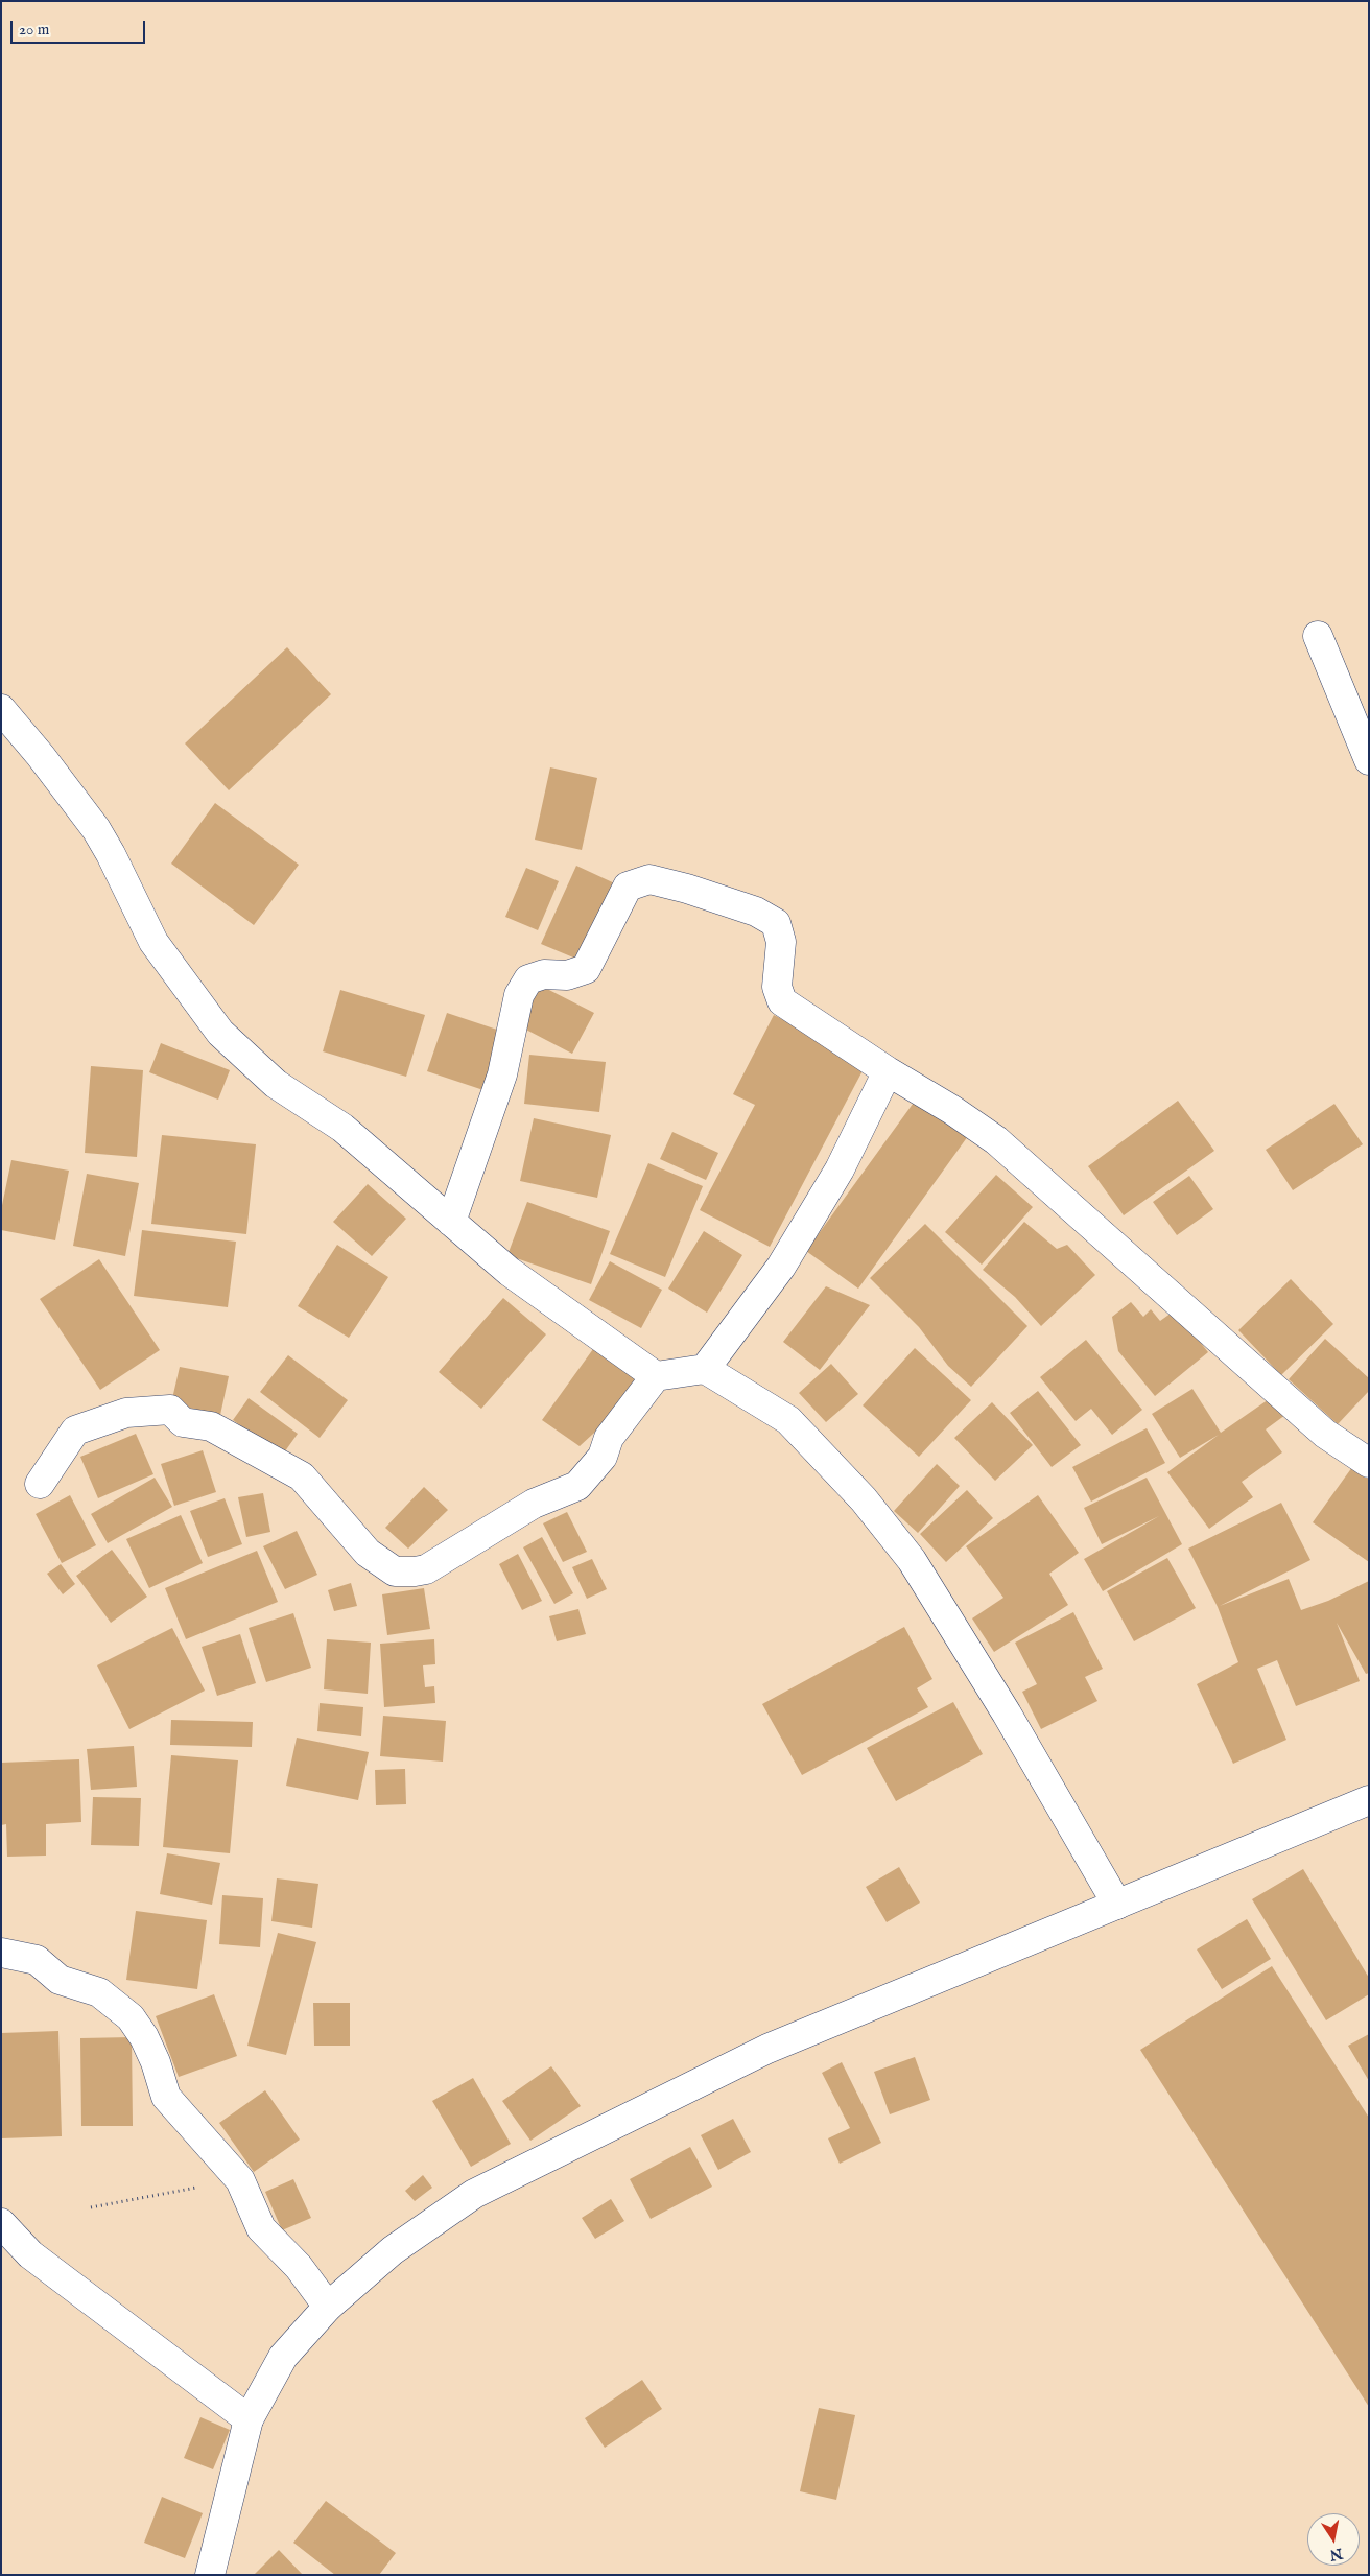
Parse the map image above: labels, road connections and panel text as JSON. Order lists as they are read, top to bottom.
{
  "scale_bar": "20 m",
  "north": "bottom"
}
